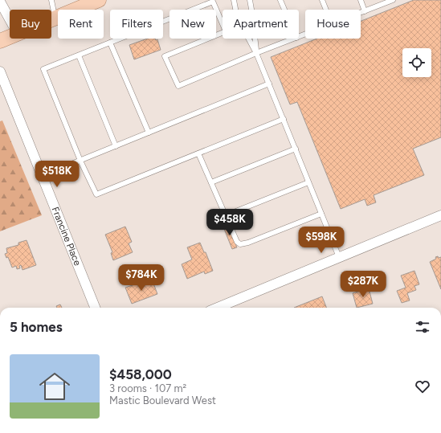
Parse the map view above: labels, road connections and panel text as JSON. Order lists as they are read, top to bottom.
{
  "streets": {
    "street": ["Francine Place"]
  },
  "page": {
    "chip": [
      "Buy",
      "Rent",
      "Filters",
      "New",
      "Apartment",
      "House"
    ],
    "price": [
      "$518K",
      "$458K",
      "$598K",
      "$784K",
      "$287K"
    ],
    "heading": "5 homes",
    "list": [
      {
        "name": "$458,000",
        "note": "3 rooms · 107 m² · Mastic Boulevard West"
      }
    ]
  }
}
